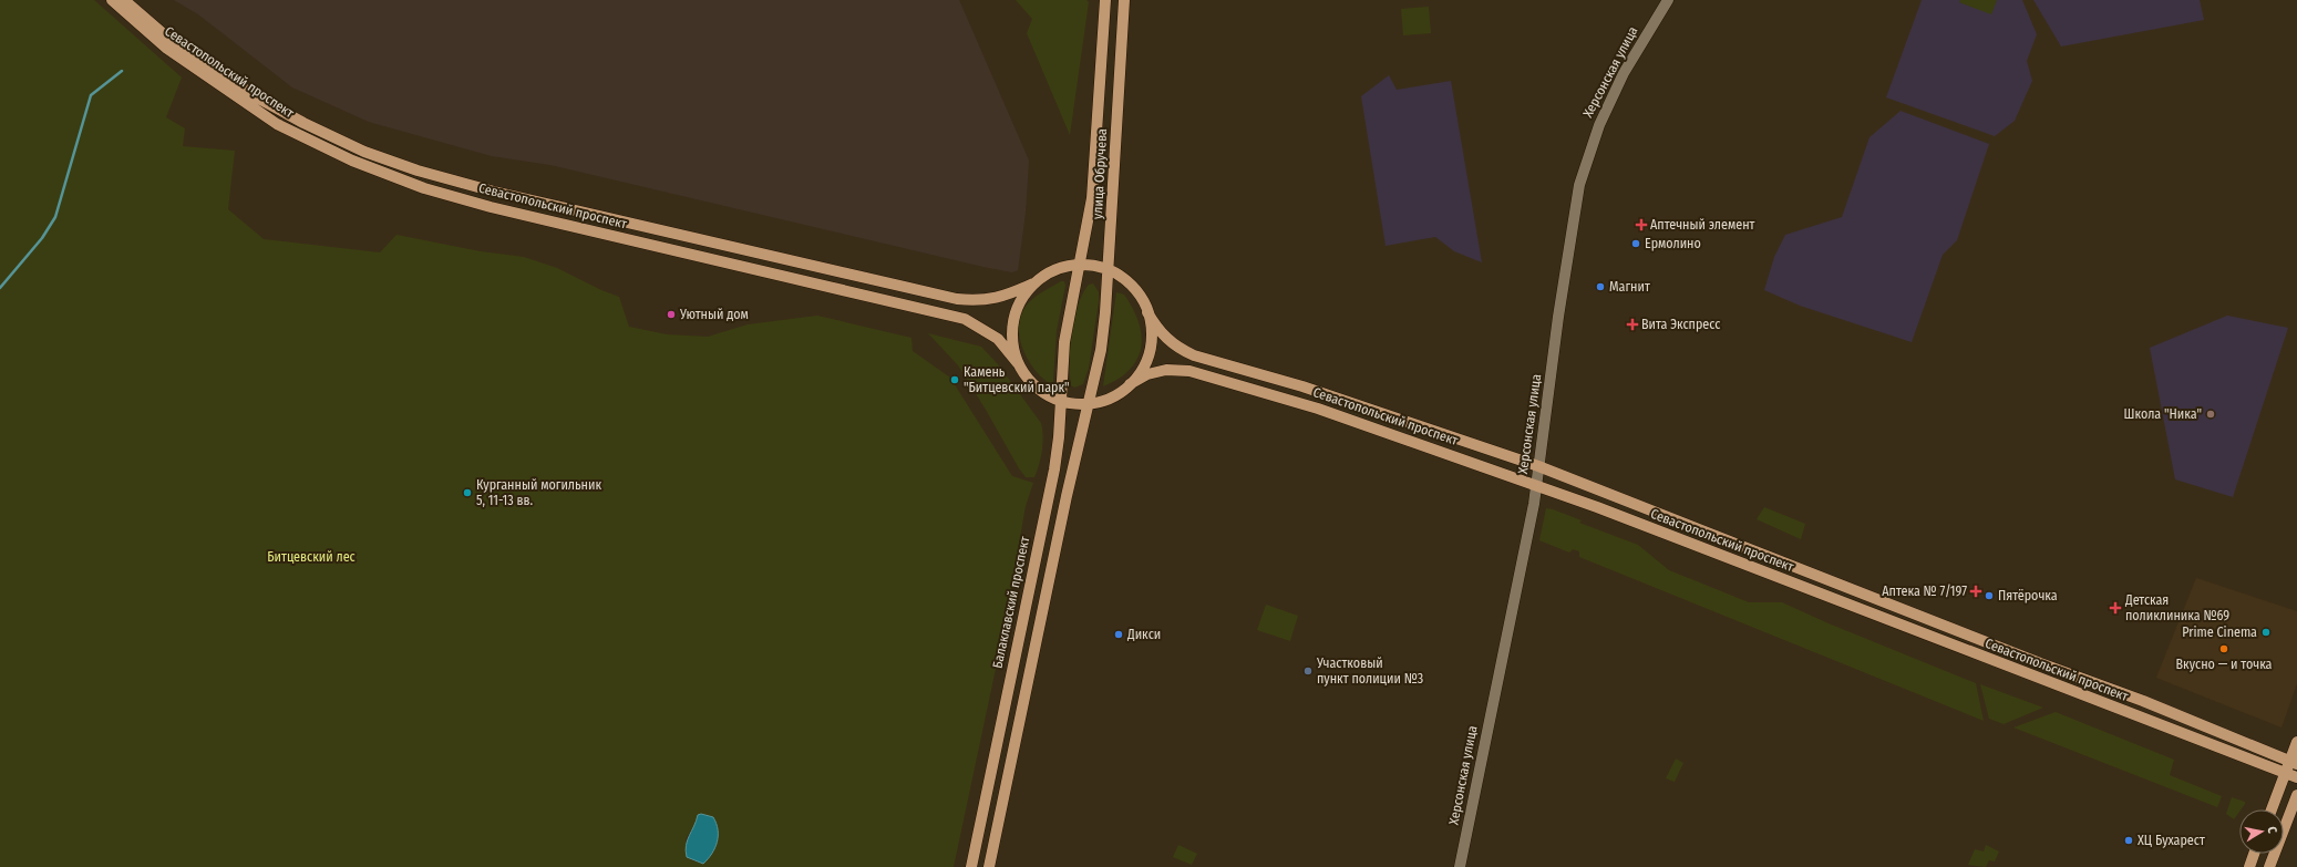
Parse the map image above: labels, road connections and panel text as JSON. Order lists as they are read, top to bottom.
{
  "streets": {
    "main road": ["Севастопольский проспект", "улица Обручева", "Балаклавский проспект"],
    "street": ["Херсонская улица"]
  },
  "crossings": [
    ["Севастопольский проспект", "Херсонская улица"],
    ["Севастопольский проспект", "улица Обручева"],
    ["Севастопольский проспект", "Балаклавский проспект"],
    ["улица Обручева", "Балаклавский проспект"]
  ],
  "parks": ["Битцевский лес"],
  "places": {
    "health": [
      "Аптечный элемент",
      "Вита Экспресс",
      "Аптека № 7/197",
      "Детская поликлиника №69"
    ],
    "other": [
      "Ермолино",
      "Магнит",
      "Уютный дом",
      "Камень \"Битцевский парк\"",
      "Школа \"Ника\"",
      "Курганный могильник 5, 11-13 вв.",
      "Пятёрочка",
      "Prime Cinema",
      "Дикси",
      "Вкусно — и точка",
      "Участковый пункт полиции №3",
      "ХЦ Бухарест"
    ]
  },
  "north": "right"
}
